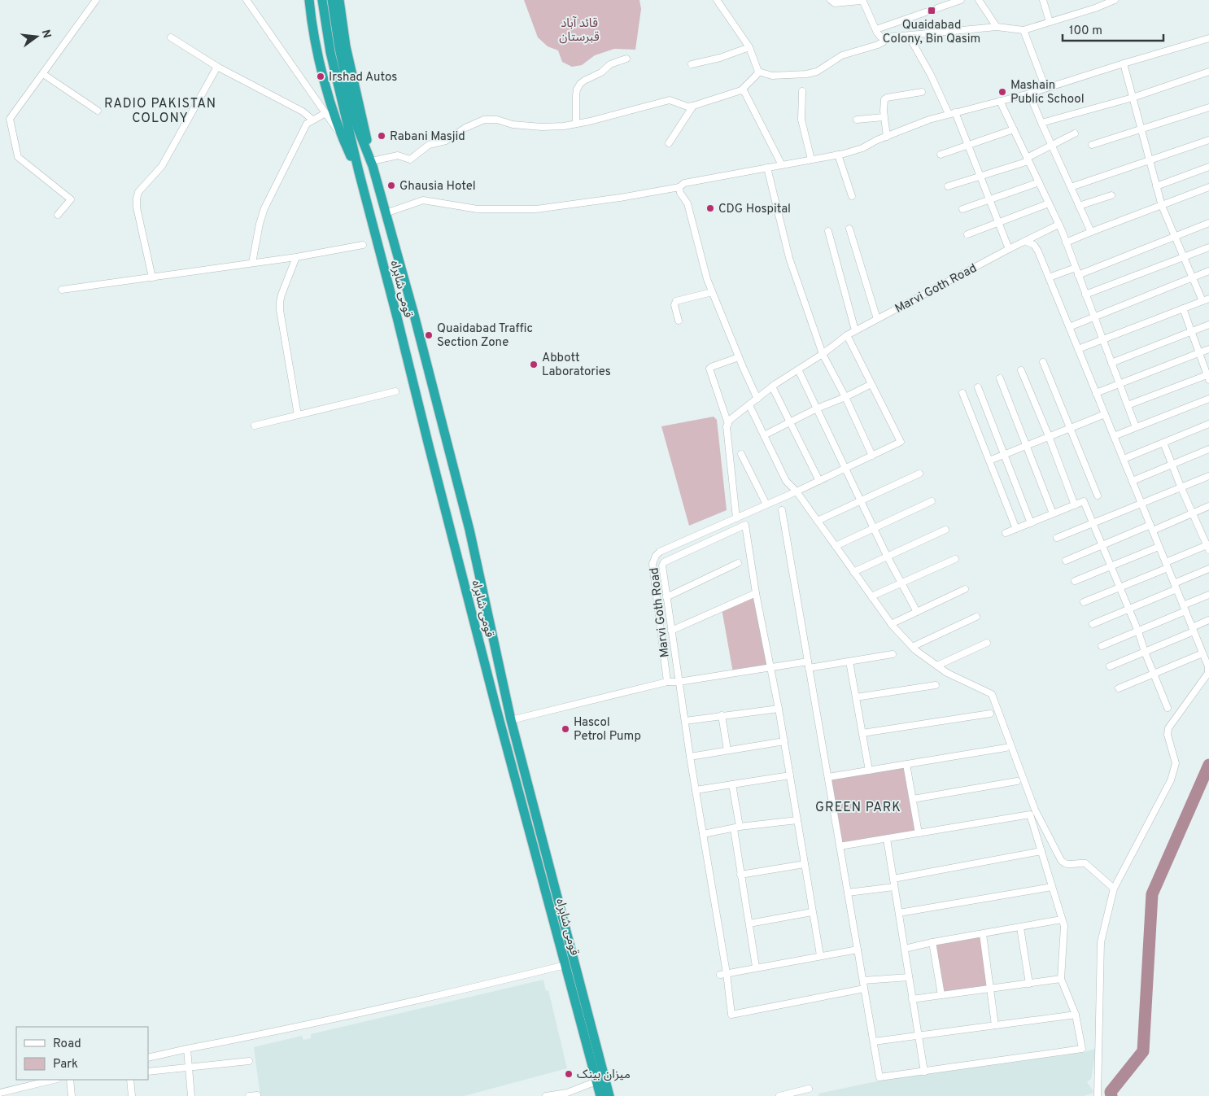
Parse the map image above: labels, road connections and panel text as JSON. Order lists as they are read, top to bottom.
{
  "streets": {
    "highway": ["قومی شاہراہ"],
    "street": ["Marvi Goth Road"]
  },
  "districts": ["RADIO PAKISTAN COLONY", "GREEN PARK"],
  "parks": ["قائد آباد قبرستان"],
  "places": {
    "transit": ["Quaidabad Colony, Bin Qasim"],
    "other": [
      "Irshad Autos",
      "Mashain Public School",
      "Rabani Masjid",
      "Ghausia Hotel",
      "CDG Hospital",
      "Quaidabad Traffic Section Zone",
      "Abbott Laboratories",
      "Hascol Petrol Pump",
      "میزان بینک"
    ]
  },
  "legend": ["Road", "Park"],
  "scale_bar": "100 m",
  "north": "right"
}
